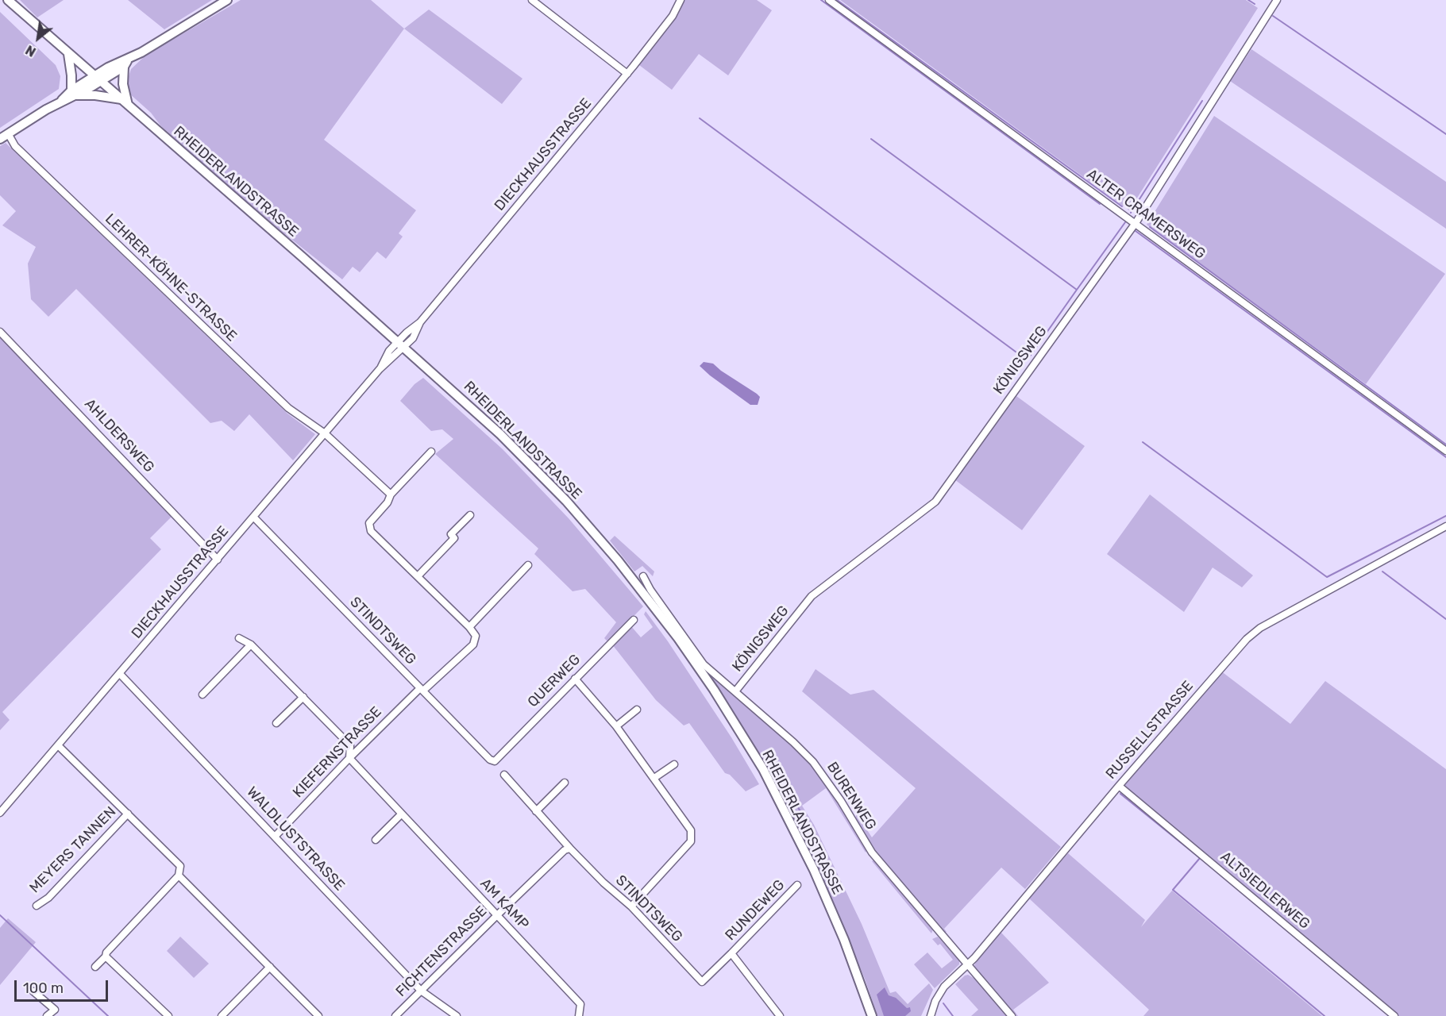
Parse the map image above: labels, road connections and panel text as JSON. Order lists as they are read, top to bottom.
{
  "streets": {
    "main road": ["RHEIDERLANDSTRASSE"],
    "street": [
      "DIECKHAUSSTRASSE",
      "ALTER CRAMERSWEG",
      "LEHRER-KÖHNE-STRASSE",
      "KÖNIGSWEG",
      "AHLDERSWEG",
      "STINDTSWEG",
      "QUERWEG",
      "RUSSELLSTRASSE",
      "KIEFERNSTRASSE",
      "BURENWEG",
      "WALDLUSTSTRASSE",
      "MEYERS TANNEN",
      "ALTSIEDLERWEG",
      "AM KAMP",
      "RUNDEWEG",
      "FICHTENSTRASSE"
    ]
  },
  "crossings": [
    ["DIECKHAUSSTRASSE", "RHEIDERLANDSTRASSE"],
    ["DIECKHAUSSTRASSE", "LEHRER-KÖHNE-STRASSE"],
    ["DIECKHAUSSTRASSE", "AHLDERSWEG"],
    ["DIECKHAUSSTRASSE", "STINDTSWEG"],
    ["DIECKHAUSSTRASSE", "WALDLUSTSTRASSE"],
    ["DIECKHAUSSTRASSE", "MEYERS TANNEN"],
    ["ALTER CRAMERSWEG", "KÖNIGSWEG"],
    ["KÖNIGSWEG", "BURENWEG"],
    ["STINDTSWEG", "QUERWEG"],
    ["STINDTSWEG", "KIEFERNSTRASSE"],
    ["STINDTSWEG", "RUNDEWEG"],
    ["STINDTSWEG", "FICHTENSTRASSE"],
    ["RUSSELLSTRASSE", "BURENWEG"],
    ["RUSSELLSTRASSE", "ALTSIEDLERWEG"],
    ["KIEFERNSTRASSE", "WALDLUSTSTRASSE"],
    ["KIEFERNSTRASSE", "AM KAMP"],
    ["WALDLUSTSTRASSE", "FICHTENSTRASSE"],
    ["AM KAMP", "FICHTENSTRASSE"]
  ],
  "scale_bar": "100 m",
  "north": "bottom left"
}
